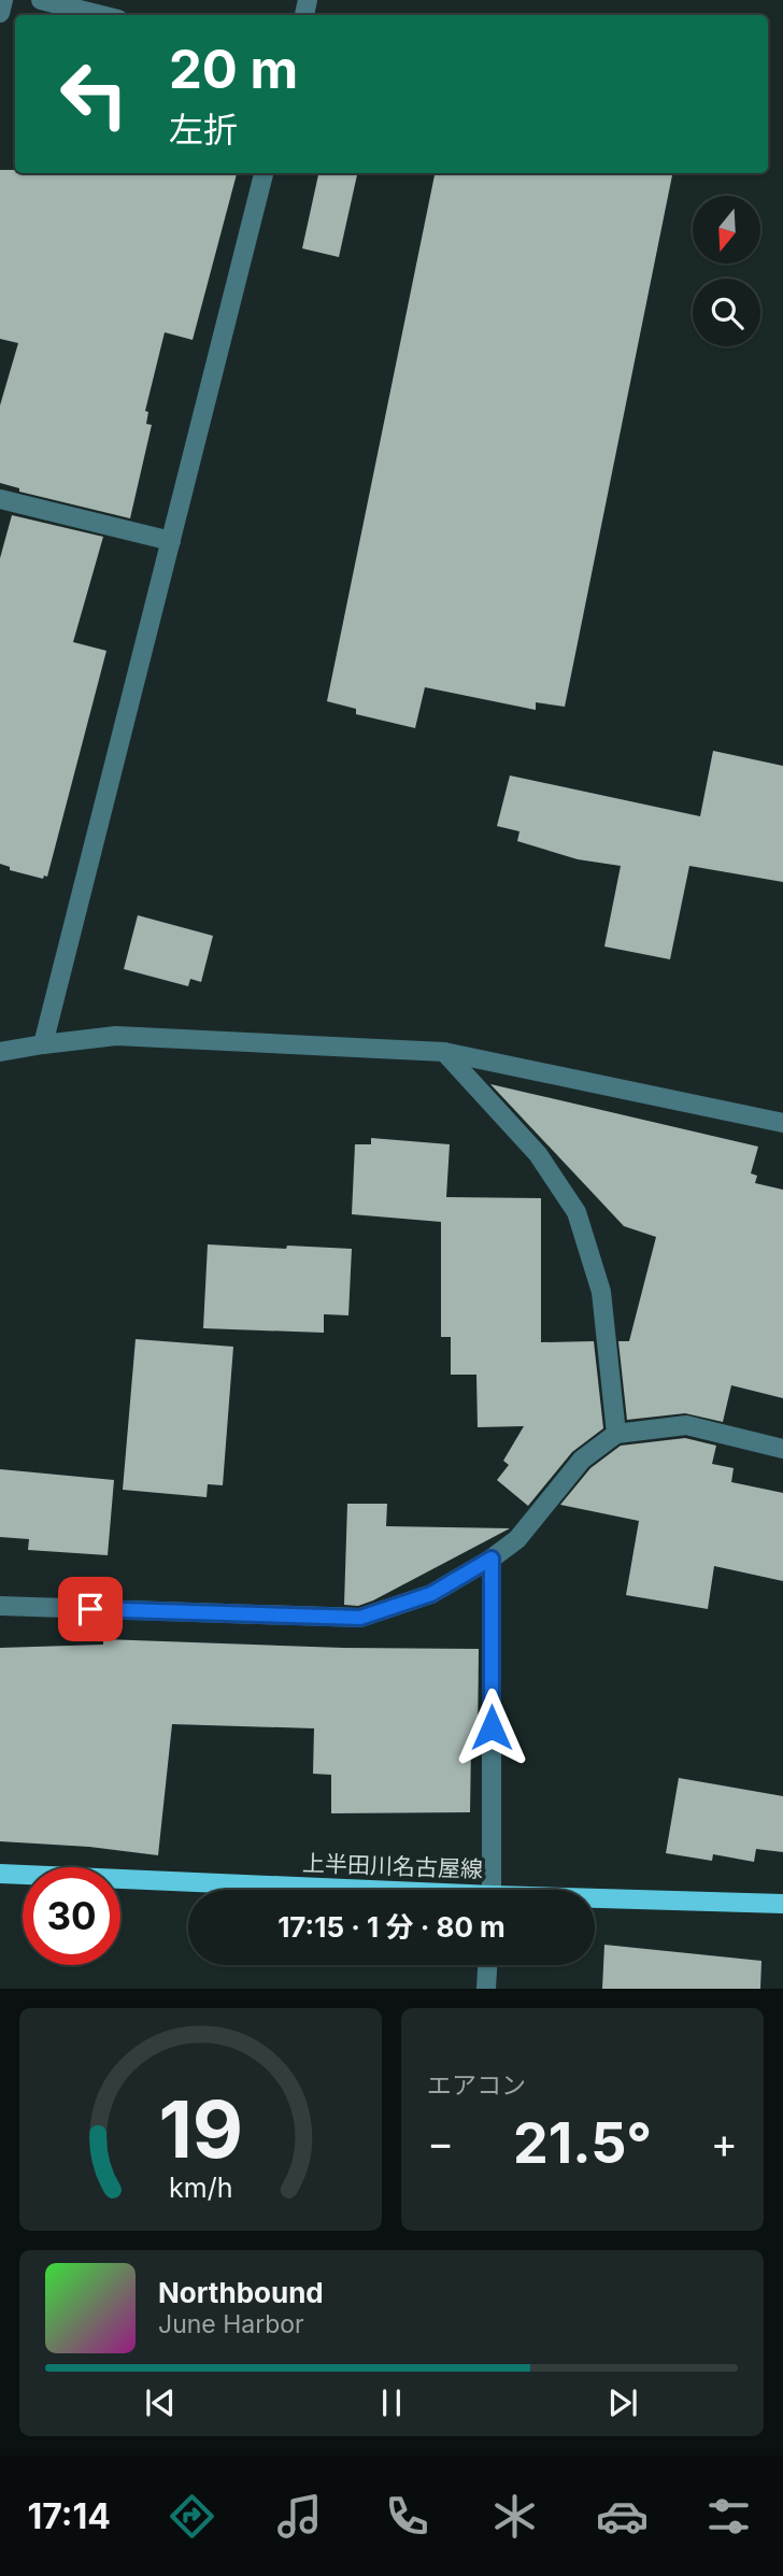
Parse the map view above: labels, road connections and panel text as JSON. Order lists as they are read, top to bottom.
{
  "streets": {
    "main road": ["上半田川名古屋線"]
  },
  "north": "bottom",
  "page": {
    "turn": ["20 m", "左折"],
    "limit": "30",
    "trip": "17:15 · 1 分 · 80 m",
    "tile": "エアコン",
    "heat": ["−", "21.5°", "+"],
    "song": ["Northbound", "June Harbor"],
    "tabs": "17:14",
    "gauge": ["19", "km/h"]
  }
}
